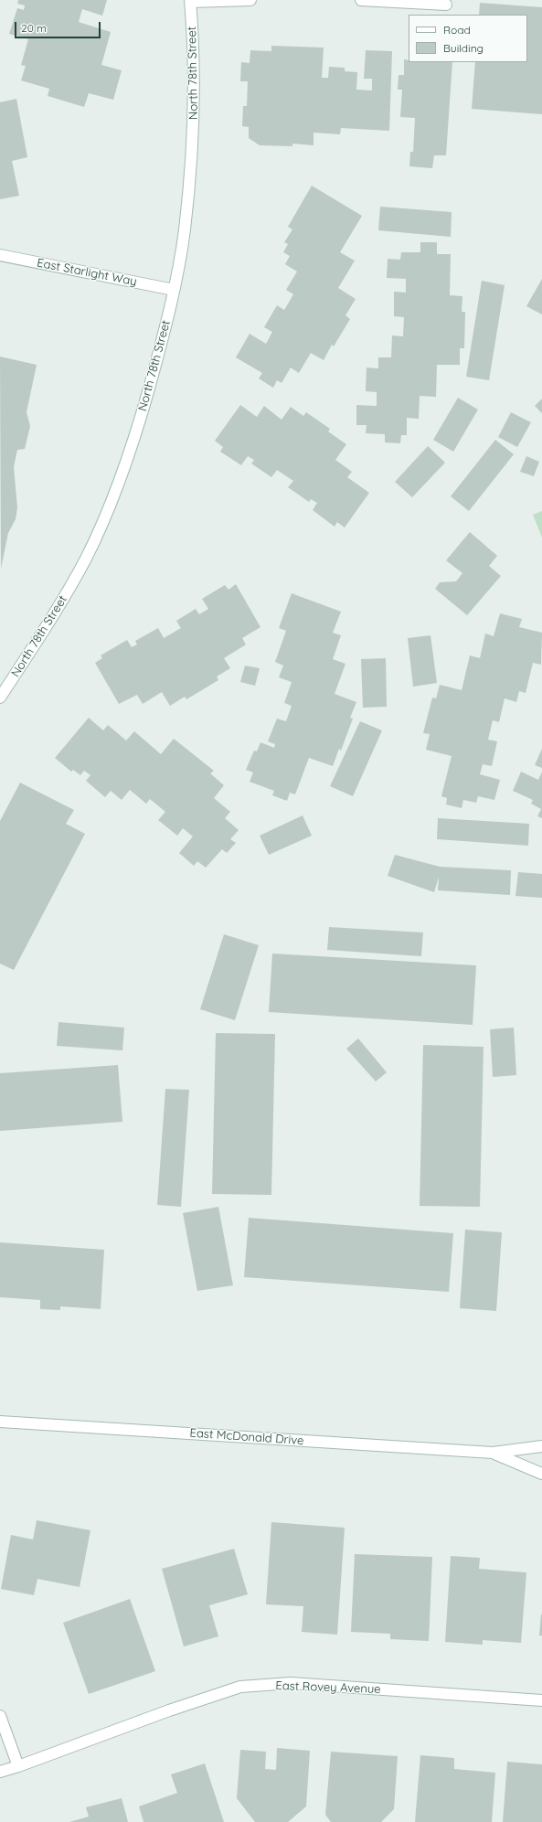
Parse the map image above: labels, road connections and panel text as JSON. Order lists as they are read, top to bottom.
{
  "streets": {
    "street": [
      "North 78th Street",
      "East Starlight Way",
      "East McDonald Drive",
      "East Rovey Avenue"
    ]
  },
  "crossings": [
    ["North 78th Street", "East Starlight Way"]
  ],
  "legend": ["Road", "Building"],
  "scale_bar": "20 m"
}
